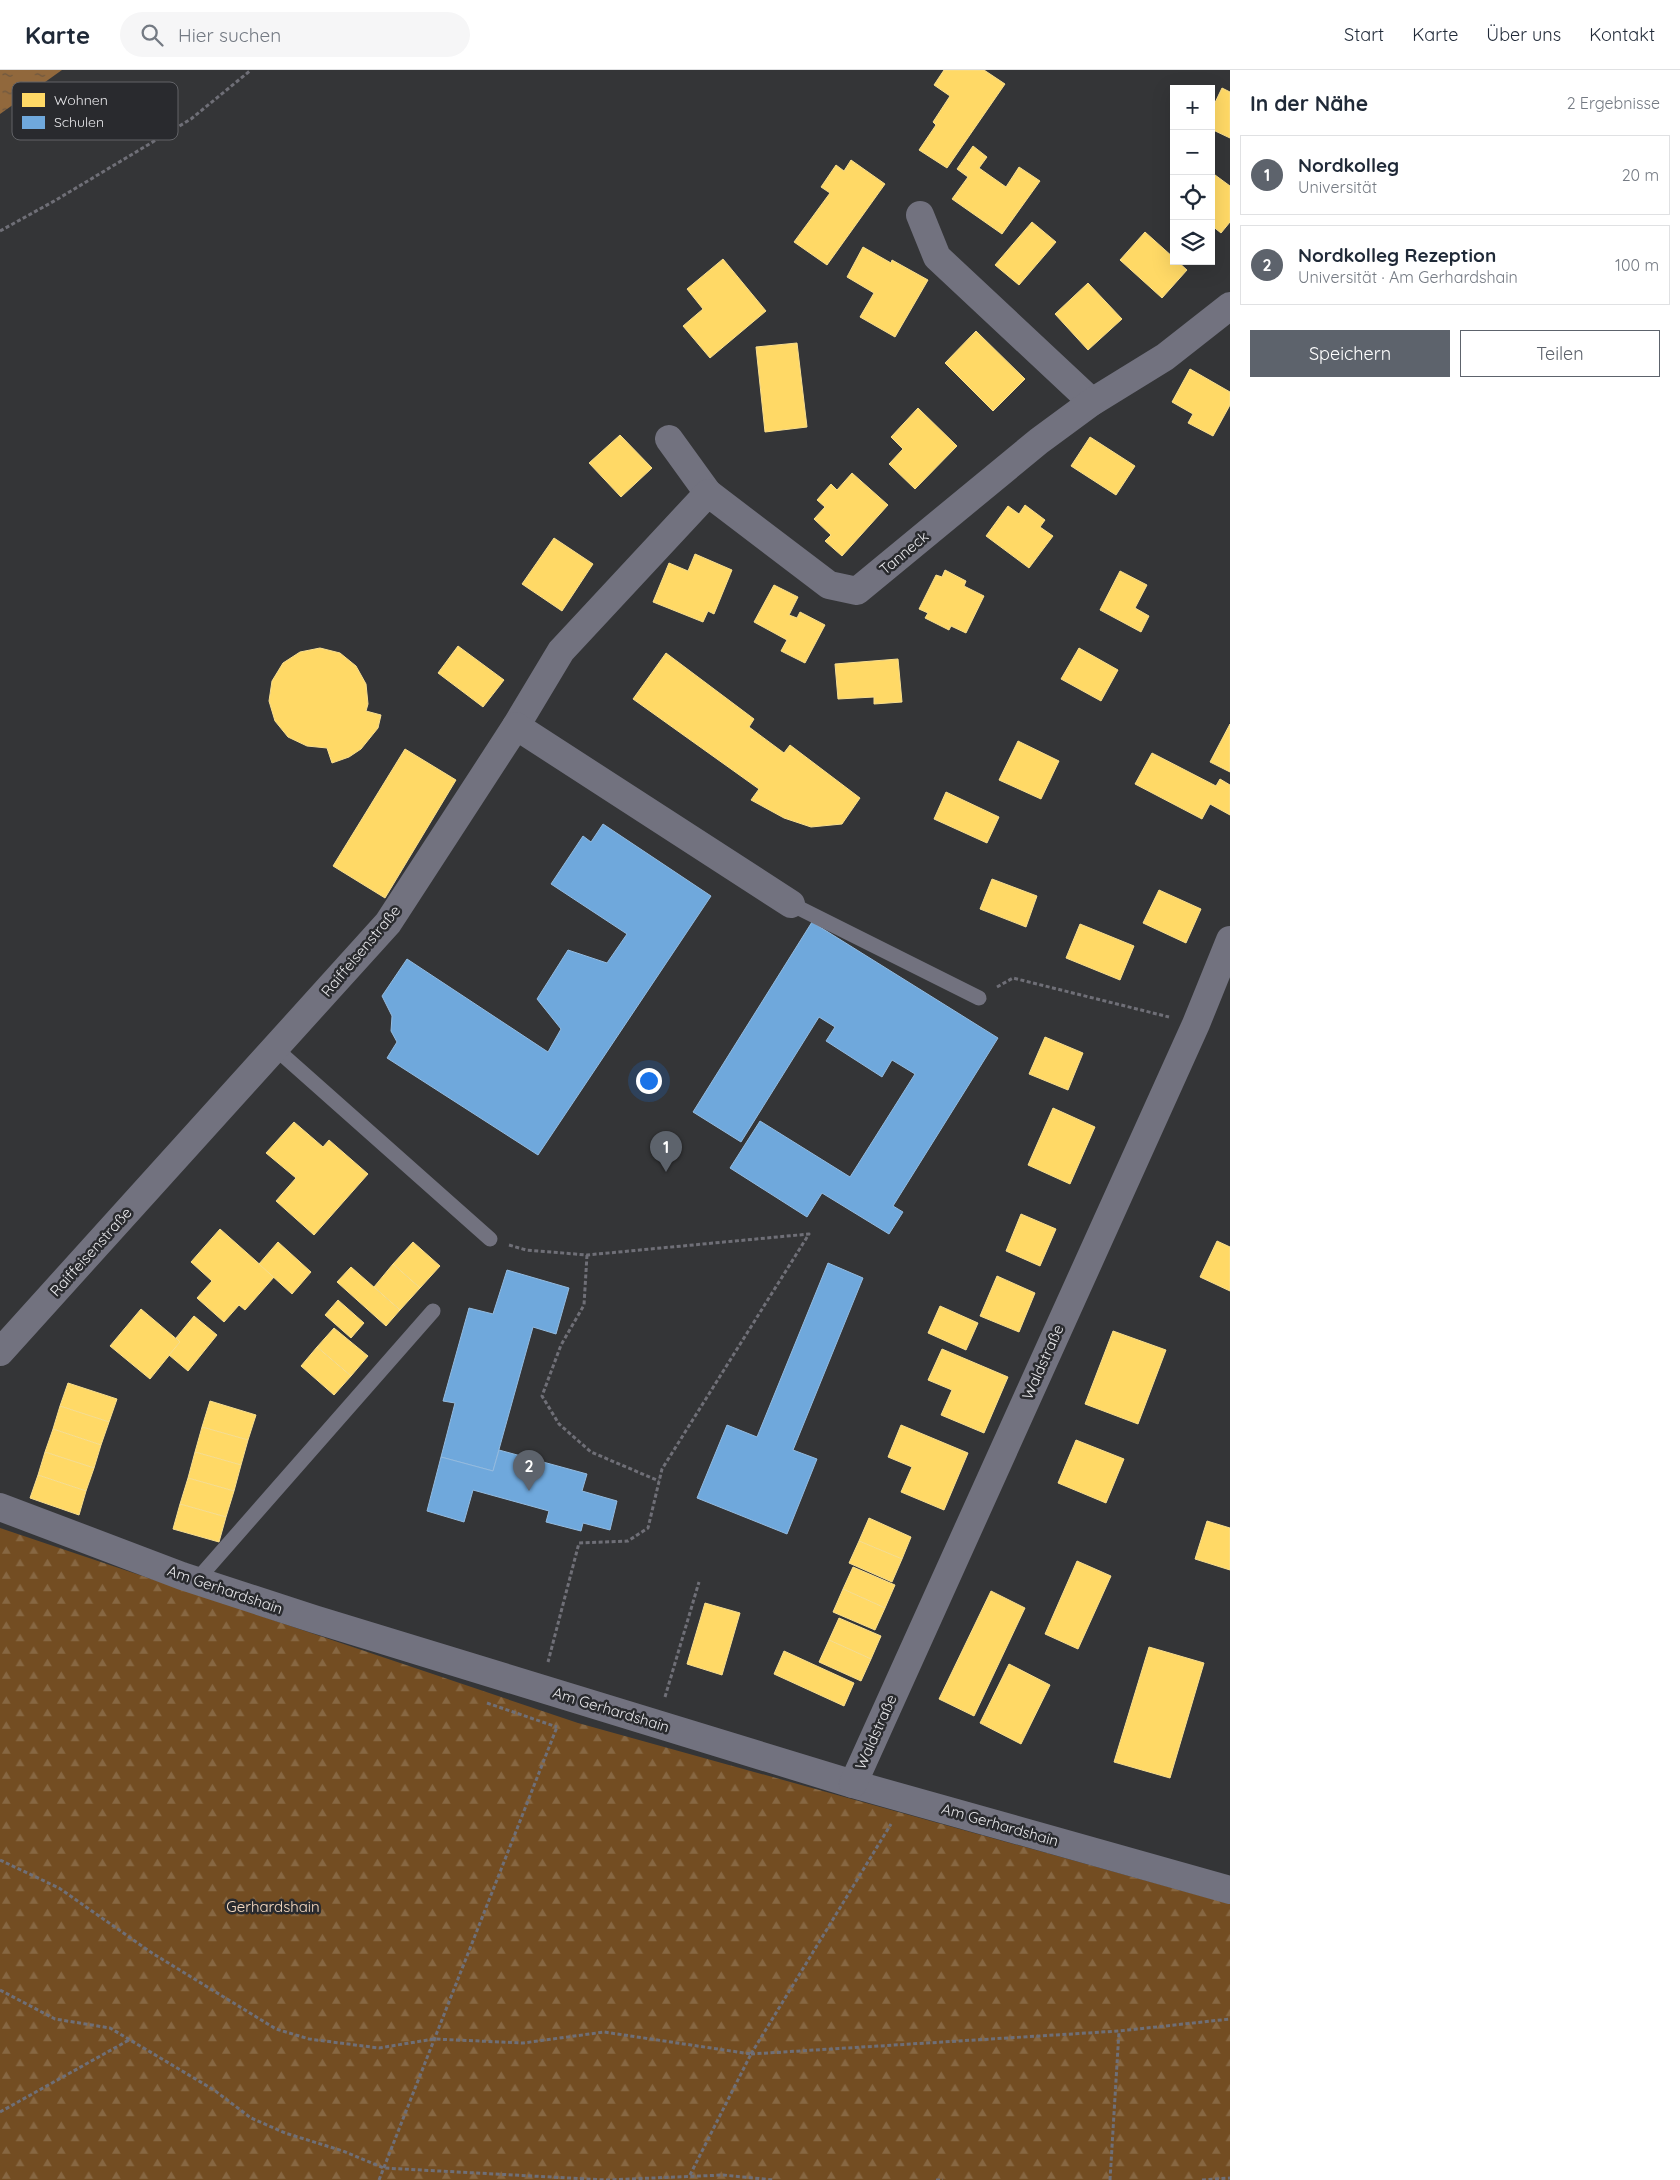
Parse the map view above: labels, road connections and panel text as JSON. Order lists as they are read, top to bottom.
{
  "streets": {
    "street": [
      "Tanneck",
      "Raiffeisenstraße",
      "Waldstraße",
      "Am Gerhardshain"
    ]
  },
  "crossings": [
    ["Waldstraße", "Am Gerhardshain"]
  ],
  "parks": ["Gerhardshain"],
  "legend": ["Wohnen", "Schulen"],
  "page": {
    "header": "Karte",
    "search": "Hier suchen",
    "nav": [
      "Start",
      "Karte",
      "Über uns",
      "Kontakt"
    ],
    "heading": ["In der Nähe", "2 Ergebnisse"],
    "map_buttons": ["+", "−"],
    "list": [
      {
        "mark": "1",
        "name": "Nordkolleg",
        "note": "Universität",
        "value": "20 m"
      },
      {
        "mark": "2",
        "name": "Nordkolleg Rezeption",
        "note": "Universität · Am Gerhardshain",
        "value": "100 m"
      }
    ],
    "buttons": ["Speichern", "Teilen"],
    "pins": ["1", "2"]
  }
}
